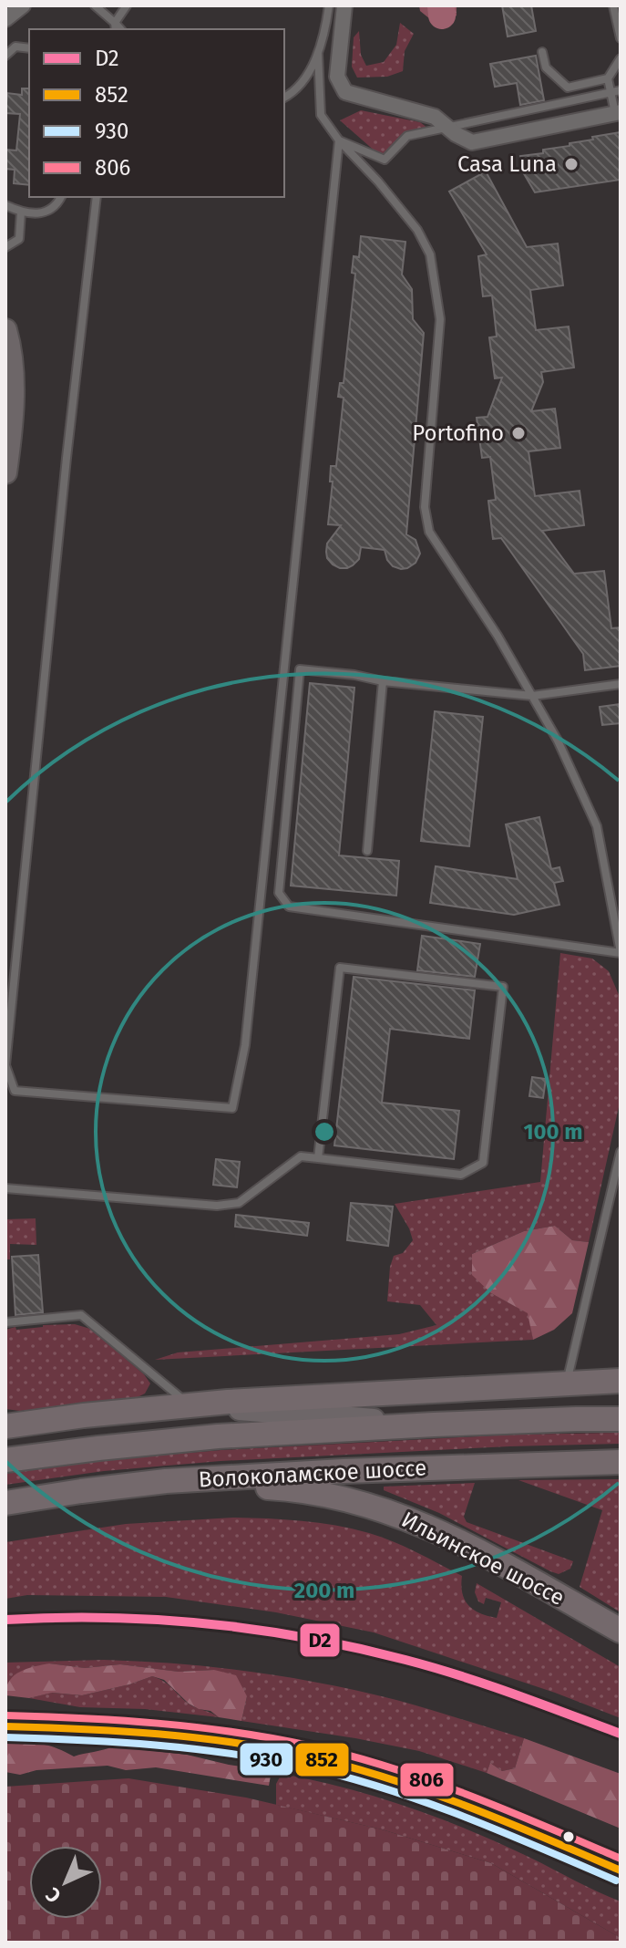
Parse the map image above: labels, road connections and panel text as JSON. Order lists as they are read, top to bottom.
{
  "streets": {
    "main road": ["Волоколамское шоссе", "Ильинское шоссе"]
  },
  "crossings": [
    ["Волоколамское шоссе", "Ильинское шоссе"]
  ],
  "places": ["Casa Luna", "Portofino"],
  "lines": [
    "transit line D2",
    "transit line 806",
    "transit line 852",
    "transit line 930"
  ],
  "legend": [
    "D2",
    "852",
    "930",
    "806"
  ],
  "north": "bottom left",
  "rings": ["100 m", "200 m"]
}
